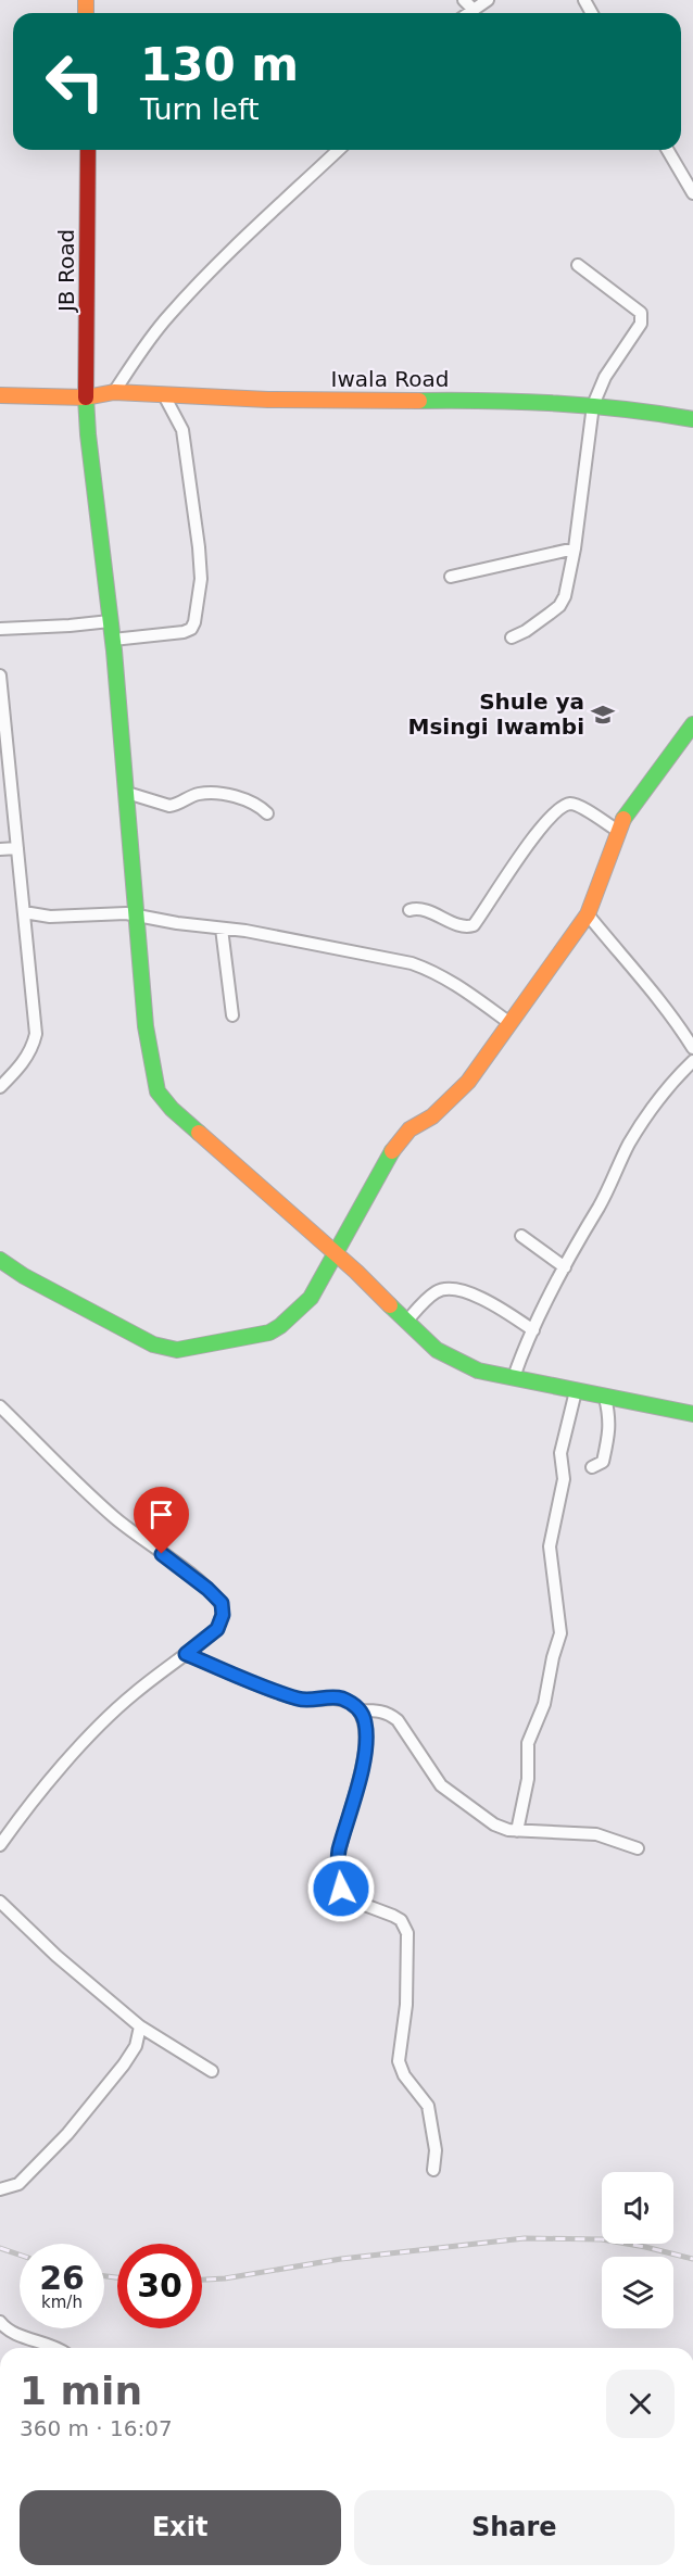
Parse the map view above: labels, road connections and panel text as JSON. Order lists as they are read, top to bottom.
{
  "streets": {
    "street": ["JB Road", "Iwala Road"]
  },
  "crossings": [
    ["JB Road", "Iwala Road"]
  ],
  "places": {
    "school or university": ["Shule ya Msingi Iwambi"]
  },
  "page": {
    "turn": ["130 m", "Turn left"],
    "speed": "26 km/h",
    "limit": "30",
    "heading": ["1 min", "360 m · 16:07"],
    "buttons": ["Exit", "Share"]
  }
}
